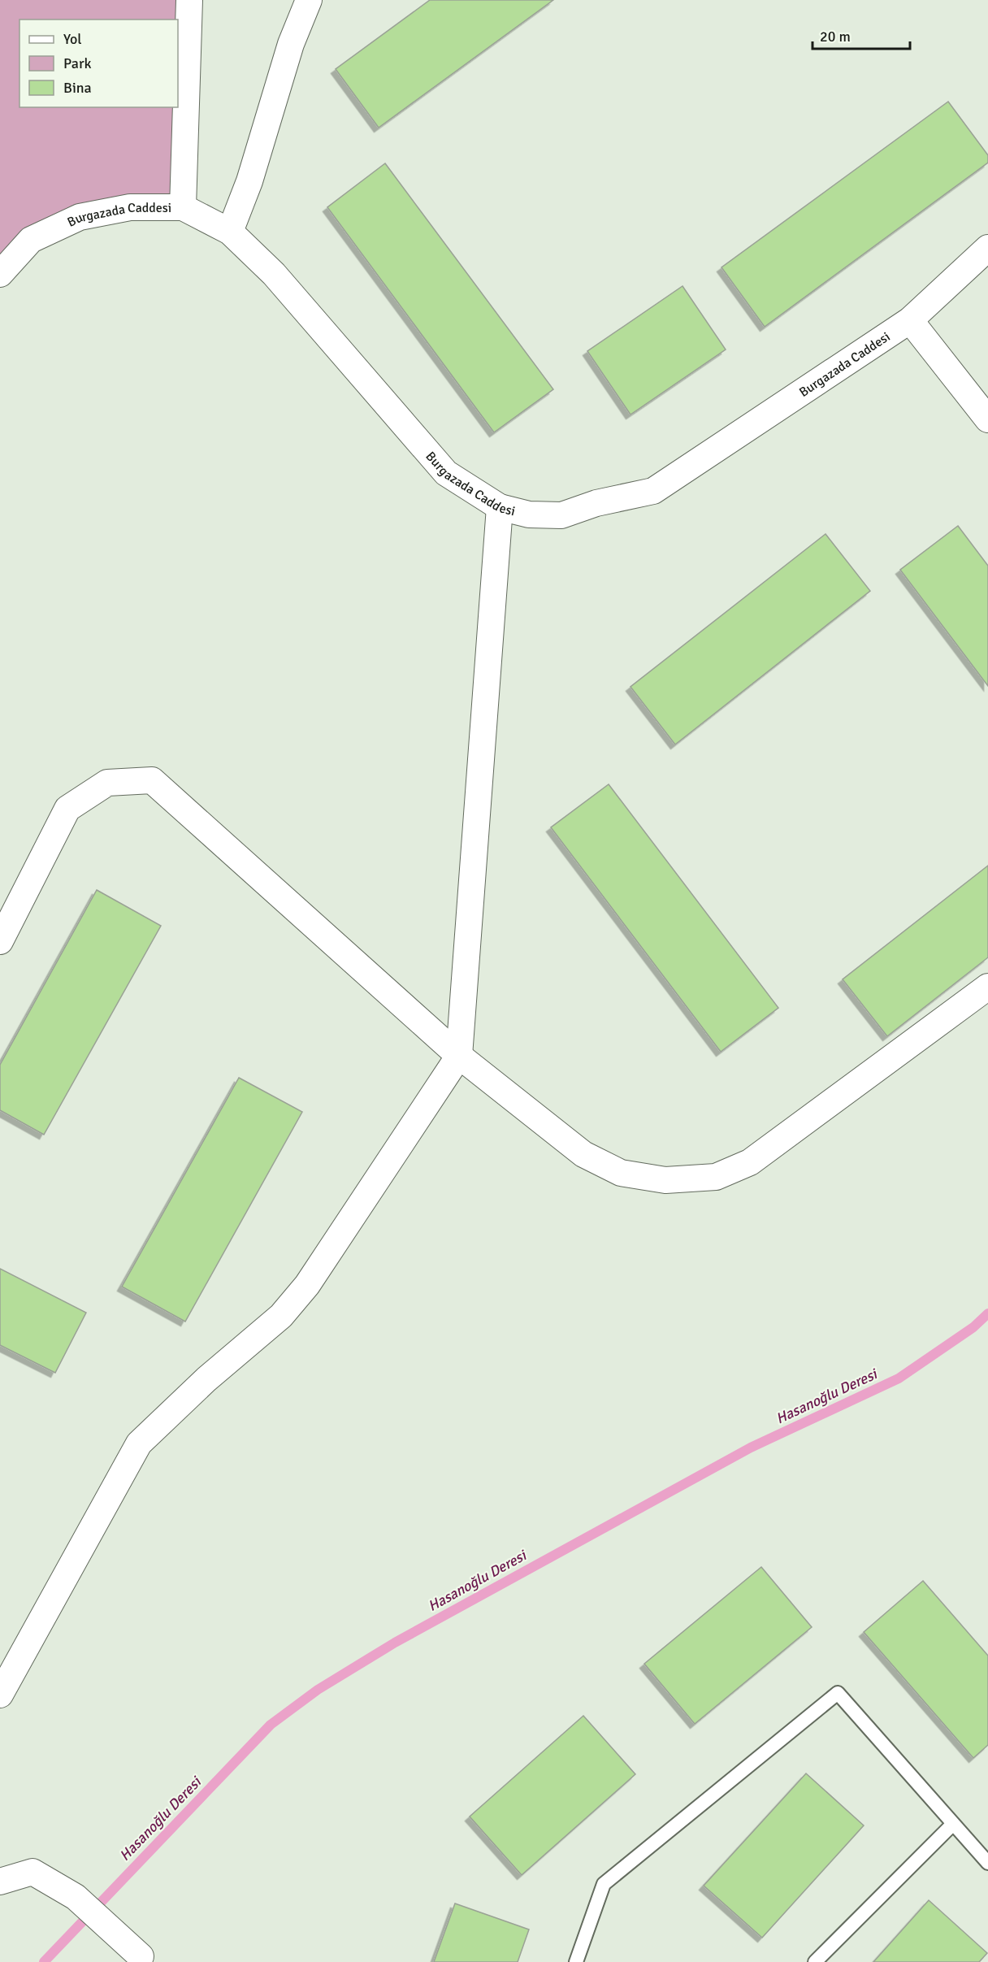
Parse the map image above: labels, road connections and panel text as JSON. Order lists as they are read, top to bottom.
{
  "streets": {
    "street": ["Burgazada Caddesi"]
  },
  "water": ["Hasanoğlu Deresi"],
  "legend": ["Yol", "Park", "Bina"],
  "scale_bar": "20 m"
}
